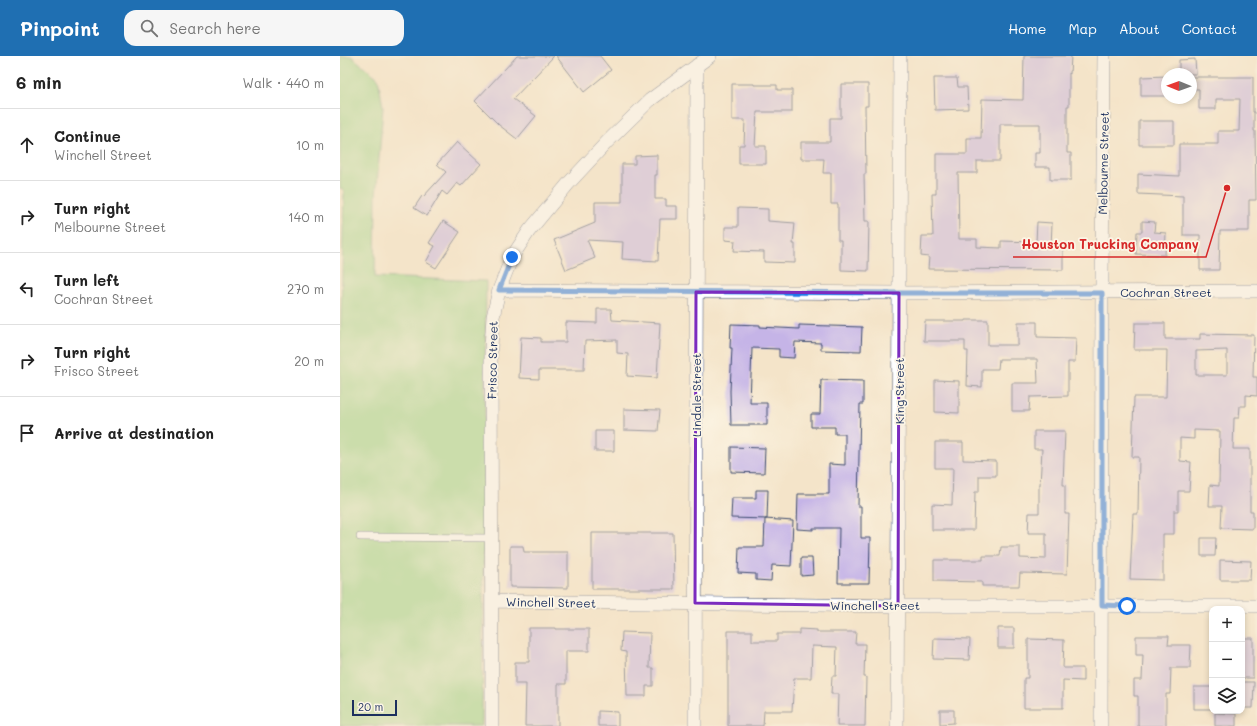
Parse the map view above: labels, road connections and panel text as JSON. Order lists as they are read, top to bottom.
{
  "streets": {
    "street": [
      "Melbourne Street",
      "Cochran Street",
      "Frisco Street",
      "King Street",
      "Lindale Street",
      "Winchell Street"
    ]
  },
  "crossings": [
    ["Melbourne Street", "Cochran Street"],
    ["Melbourne Street", "Winchell Street"],
    ["Cochran Street", "Frisco Street"],
    ["Cochran Street", "King Street"],
    ["Cochran Street", "Lindale Street"],
    ["Frisco Street", "Lindale Street"],
    ["Frisco Street", "Winchell Street"],
    ["King Street", "Winchell Street"],
    ["Lindale Street", "Winchell Street"]
  ],
  "places": ["Houston Trucking Company"],
  "scale_bar": "20 m",
  "north": "left",
  "page": {
    "header": "Pinpoint",
    "search": "Search here",
    "nav": [
      "Home",
      "Map",
      "About",
      "Contact"
    ],
    "heading": ["6 min", "Walk · 440 m"],
    "list": [
      ["Continue", "Winchell Street", "10 m"],
      ["Turn right", "Melbourne Street", "140 m"],
      ["Turn left", "Cochran Street", "270 m"],
      ["Turn right", "Frisco Street", "20 m"],
      "Arrive at destination"
    ],
    "map_buttons": ["+", "−"],
    "scale": "20 m"
  }
}
